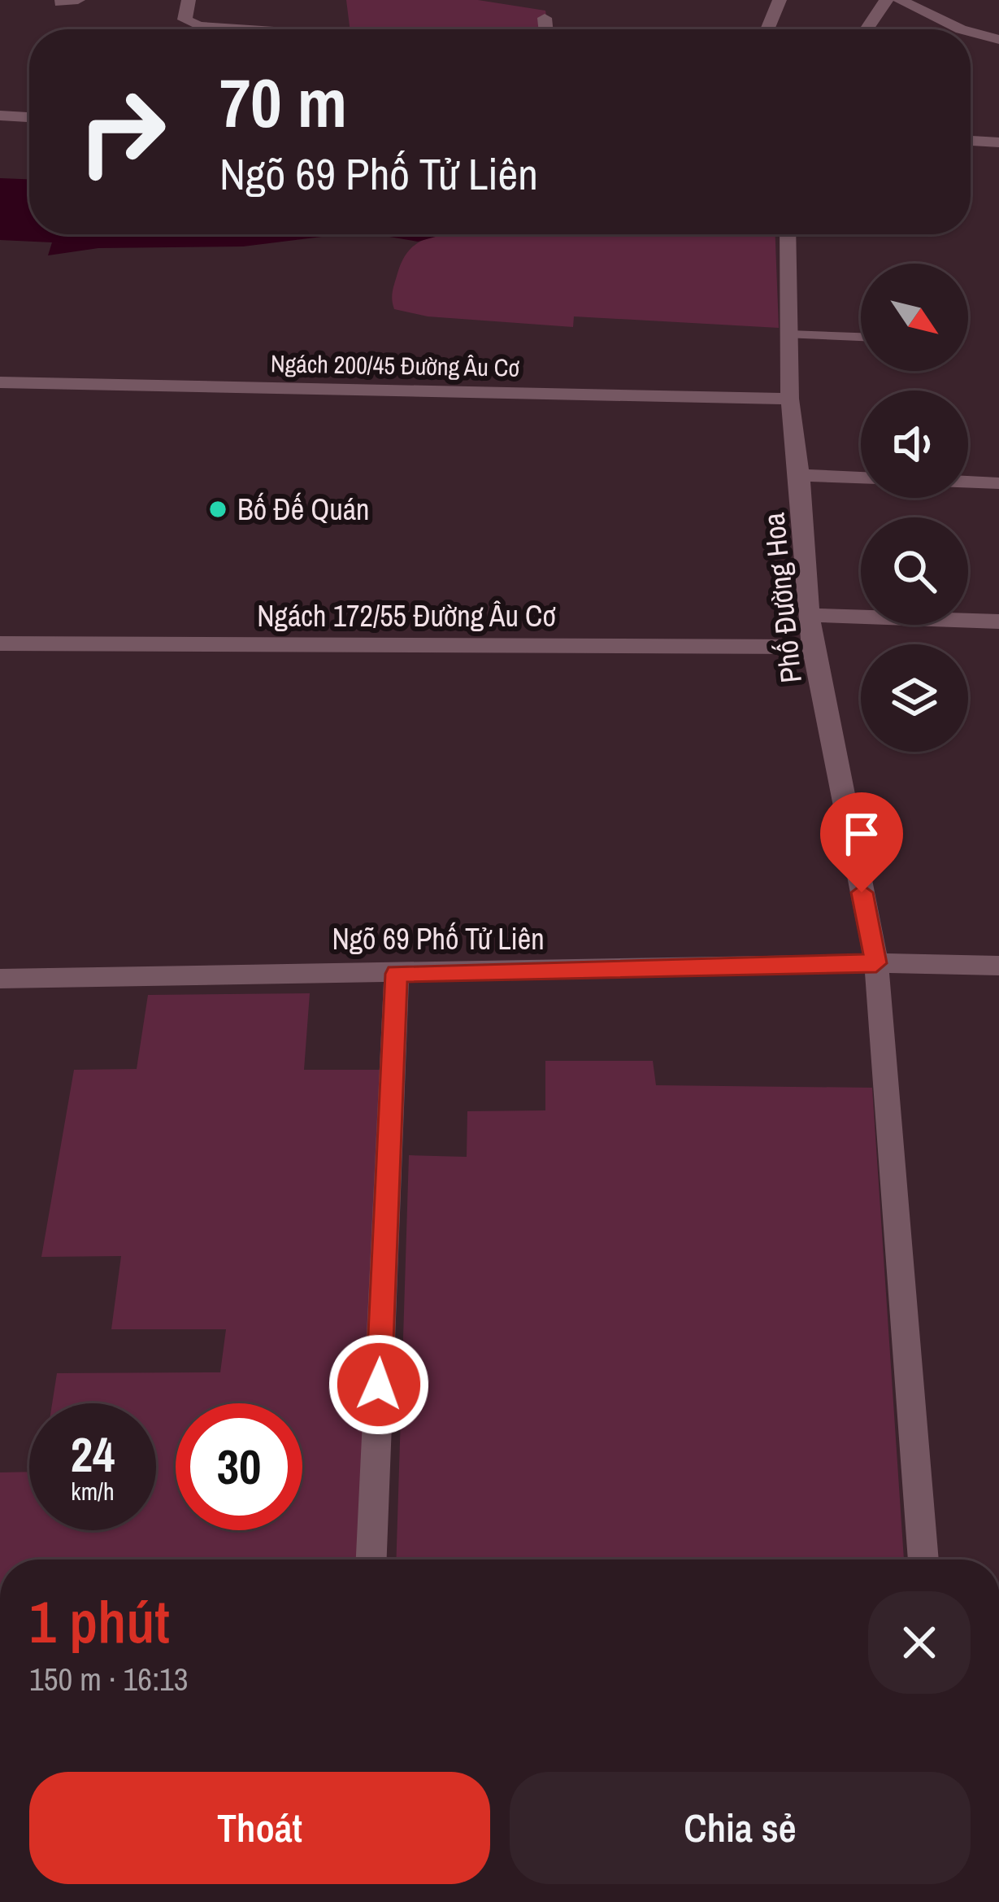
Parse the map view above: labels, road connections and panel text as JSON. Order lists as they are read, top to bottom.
{
  "streets": {
    "street": [
      "Ngách 200/45 Đường Âu Cơ",
      "Phố Đường Hoa",
      "Ngách 172/55 Đường Âu Cơ",
      "Ngõ 69 Phố Tử Liên"
    ]
  },
  "crossings": [
    ["Ngách 200/45 Đường Âu Cơ", "Phố Đường Hoa"],
    ["Phố Đường Hoa", "Ngách 172/55 Đường Âu Cơ"],
    ["Phố Đường Hoa", "Ngõ 69 Phố Tử Liên"]
  ],
  "places": ["Bố Đế Quán"],
  "north": "bottom right",
  "page": {
    "turn": ["70 m", "Ngõ 69 Phố Tử Liên"],
    "speed": "24 km/h",
    "limit": "30",
    "heading": ["1 phút", "150 m · 16:13"],
    "buttons": ["Thoát", "Chia sẻ"]
  }
}
